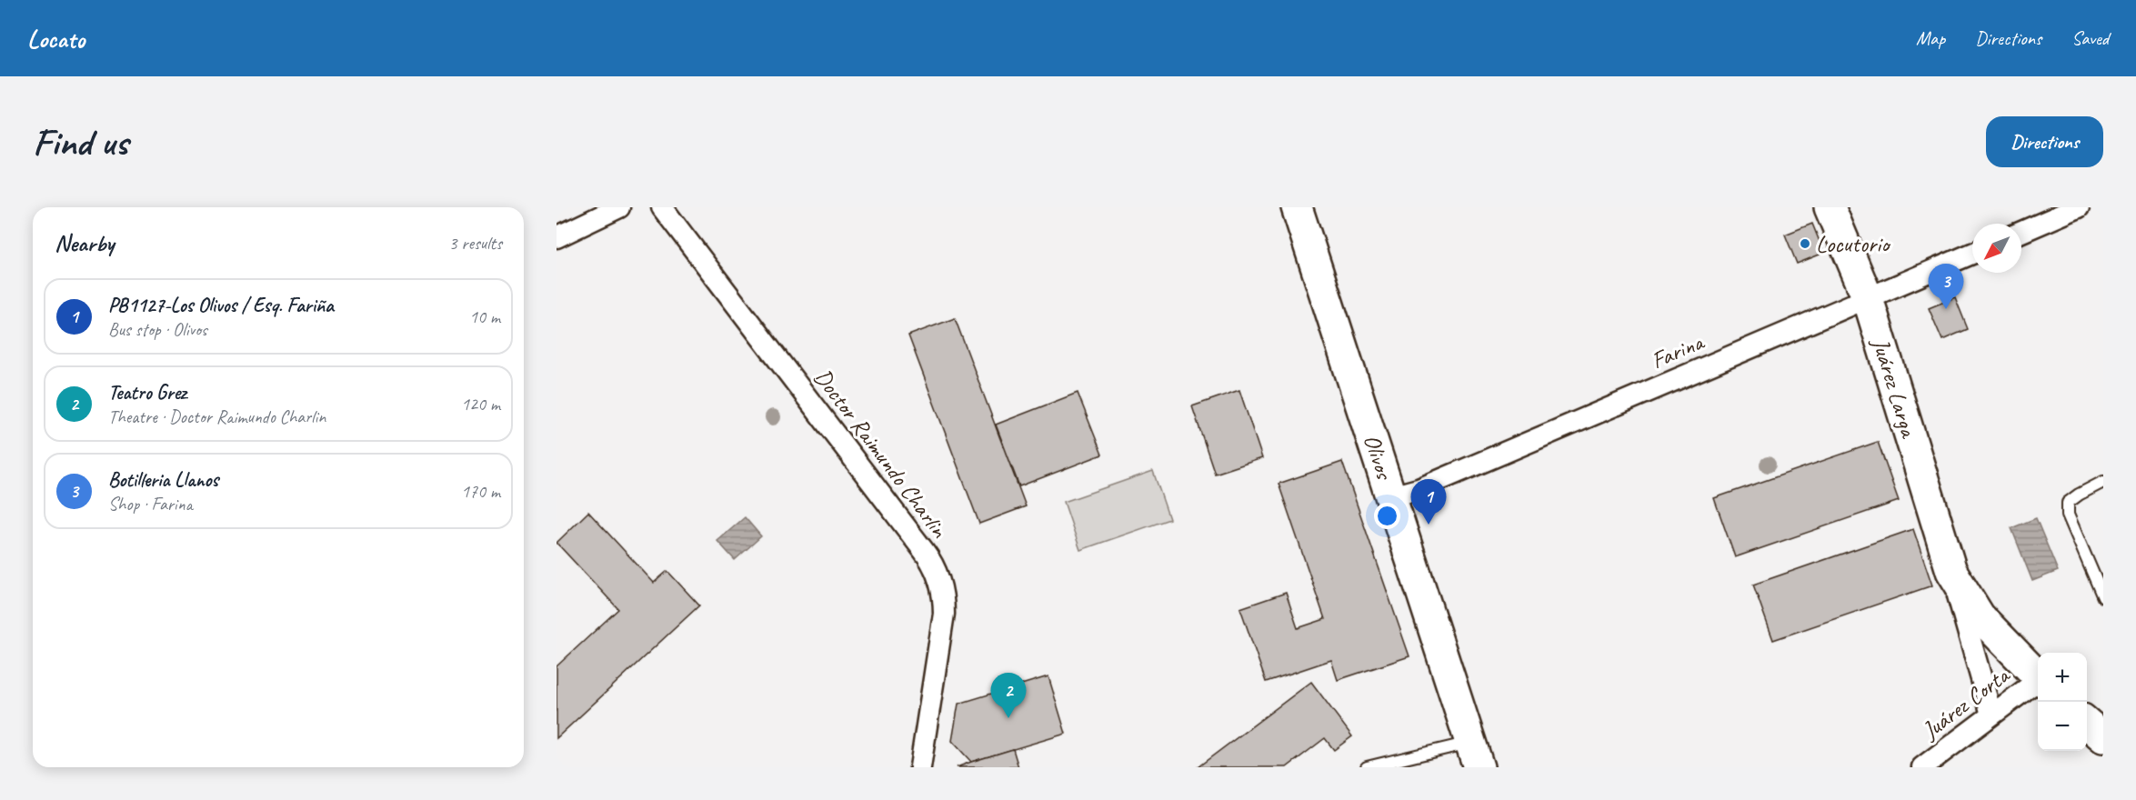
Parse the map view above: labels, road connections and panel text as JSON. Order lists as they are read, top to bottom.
{
  "streets": {
    "street": [
      "Farina",
      "Juárez Larga",
      "Doctor Raimundo Charlin",
      "Olivos",
      "Juárez Corta"
    ]
  },
  "crossings": [
    ["Farina", "Juárez Larga"],
    ["Farina", "Olivos"],
    ["Juárez Larga", "Juárez Corta"]
  ],
  "places": ["Locutorio"],
  "north": "bottom left",
  "page": {
    "header": "Locato",
    "nav": ["Map", "Directions", "Saved"],
    "buttons": "Directions",
    "title": "Find us",
    "heading": ["Nearby", "3 results"],
    "pins": ["3", "1", "2"],
    "list": [
      {
        "mark": "1",
        "name": "PB1127-Los Olivos / Esq. Fariña",
        "note": "Bus stop · Olivos",
        "value": "10 m"
      },
      {
        "mark": "2",
        "name": "Teatro Grez",
        "note": "Theatre · Doctor Raimundo Charlin",
        "value": "120 m"
      },
      {
        "mark": "3",
        "name": "Botilleria Llanos",
        "note": "Shop · Farina",
        "value": "170 m"
      }
    ],
    "map_buttons": ["+", "−"]
  }
}
